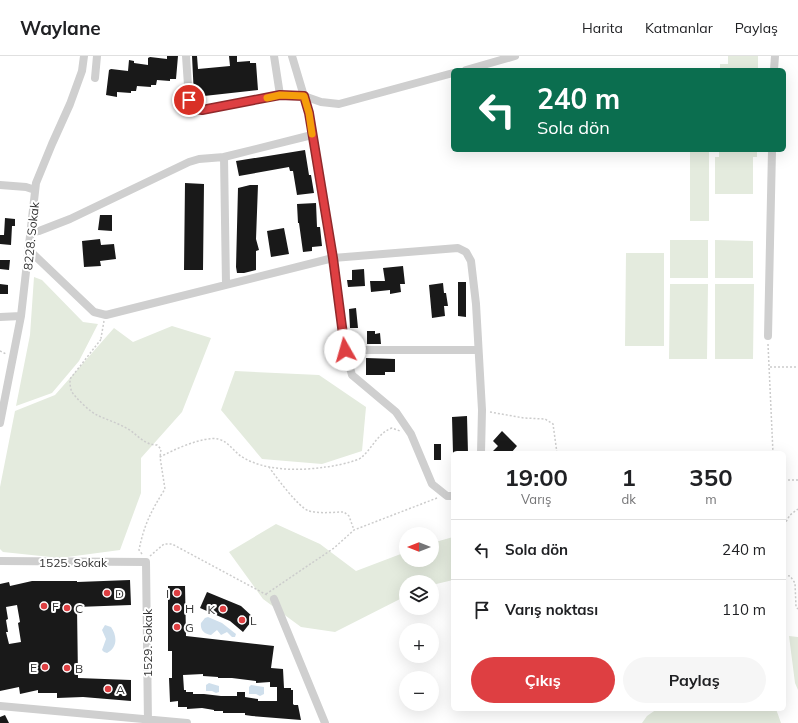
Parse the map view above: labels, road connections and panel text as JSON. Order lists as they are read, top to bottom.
{
  "streets": {
    "street": ["8228. Sokak", "1525. Sokak", "1529. Sokak"]
  },
  "crossings": [
    ["1525. Sokak", "1529. Sokak"]
  ],
  "places": [
    "D",
    "I",
    "F",
    "C",
    "H",
    "K",
    "L",
    "G",
    "E",
    "B",
    "A"
  ],
  "north": "left",
  "page": {
    "header": "Waylane",
    "nav": ["Harita", "Katmanlar", "Paylaş"],
    "turn": ["240 m", "Sola dön"],
    "eta": [
      "19:00",
      "Varış",
      "1",
      "dk",
      "350",
      "m"
    ],
    "list": [
      {
        "name": "Sola dön",
        "value": "240 m"
      },
      {
        "name": "Varış noktası",
        "value": "110 m"
      }
    ],
    "map_buttons": ["+", "−"],
    "buttons": ["Çıkış", "Paylaş"]
  }
}
